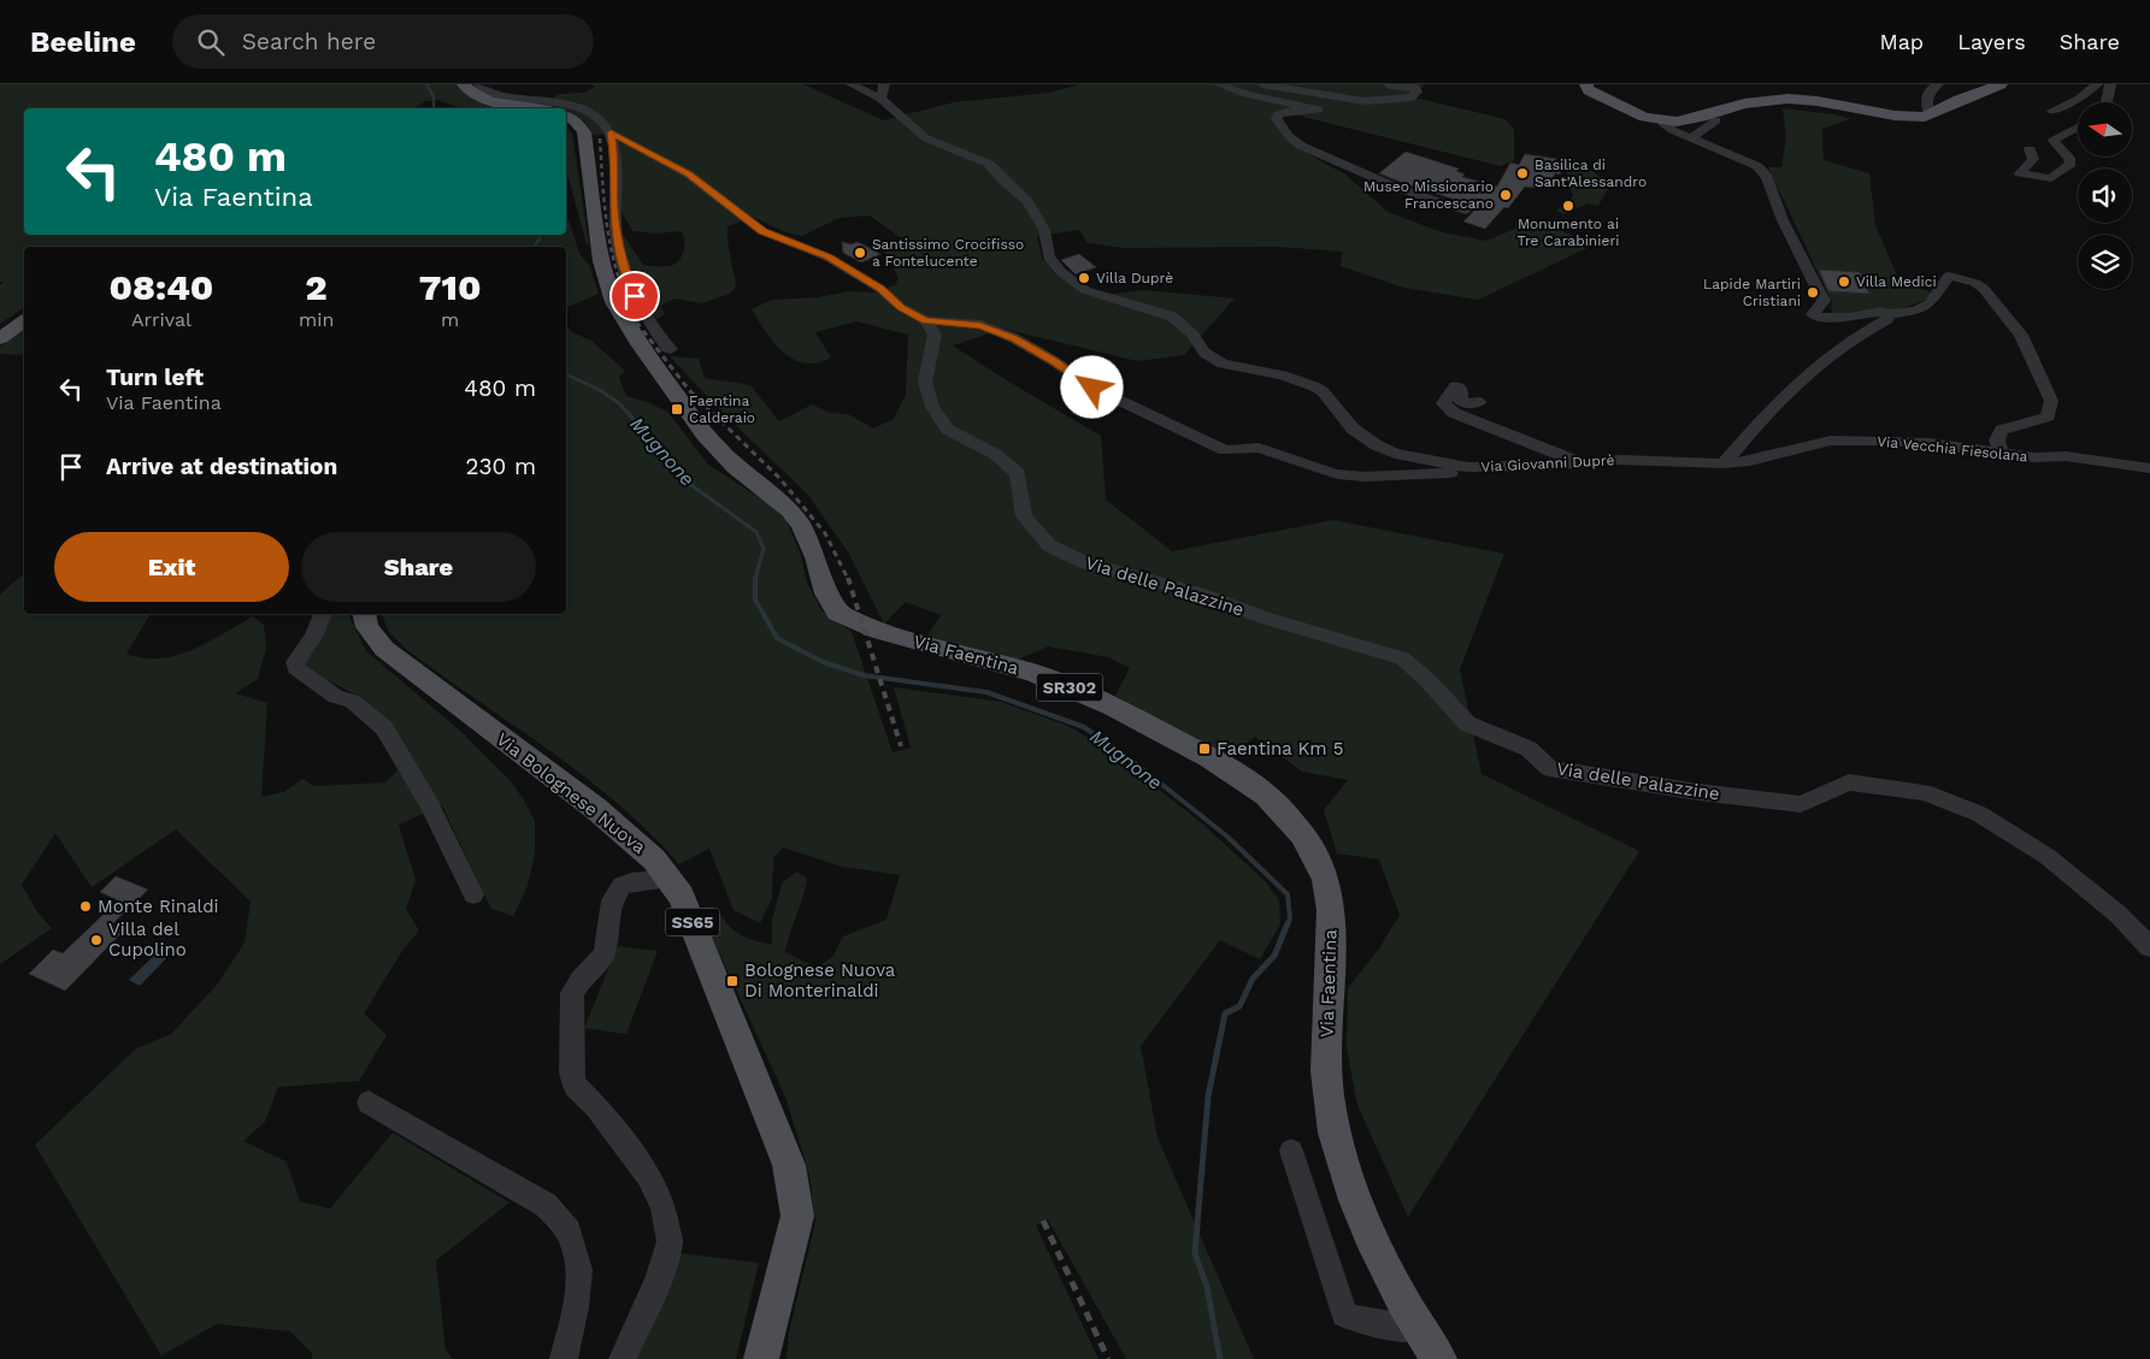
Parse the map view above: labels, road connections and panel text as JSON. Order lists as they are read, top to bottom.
{
  "streets": {
    "main road": [
      "Via Faentina",
      "SR302",
      "Via Bolognese Nuova",
      "SS65"
    ],
    "street": ["Via Vecchia Fiesolana", "Via Giovanni Duprè", "Via delle Palazzine"]
  },
  "crossings": [
    ["Via Vecchia Fiesolana", "Via Giovanni Duprè"]
  ],
  "water": ["Mugnone"],
  "places": {
    "other": [
      "Basilica di Sant'Alessandro",
      "Museo Missionario Francescano",
      "Monumento ai Tre Carabinieri",
      "Santissimo Crocifisso a Fontelucente",
      "Villa Duprè",
      "Villa Medici",
      "Lapide Martiri Cristiani",
      "Monte Rinaldi",
      "Villa del Cupolino"
    ],
    "transit": ["Faentina Calderaio", "Faentina Km 5", "Bolognese Nuova Di Monterinaldi"]
  },
  "north": "left",
  "page": {
    "header": "Beeline",
    "search": "Search here",
    "nav": ["Map", "Layers", "Share"],
    "turn": ["480 m", "Via Faentina"],
    "eta": [
      "08:40",
      "Arrival",
      "2",
      "min",
      "710",
      "m"
    ],
    "list": [
      {
        "name": "Turn left",
        "note": "Via Faentina",
        "value": "480 m"
      },
      {
        "name": "Arrive at destination",
        "value": "230 m"
      }
    ],
    "buttons": ["Exit", "Share"]
  }
}
